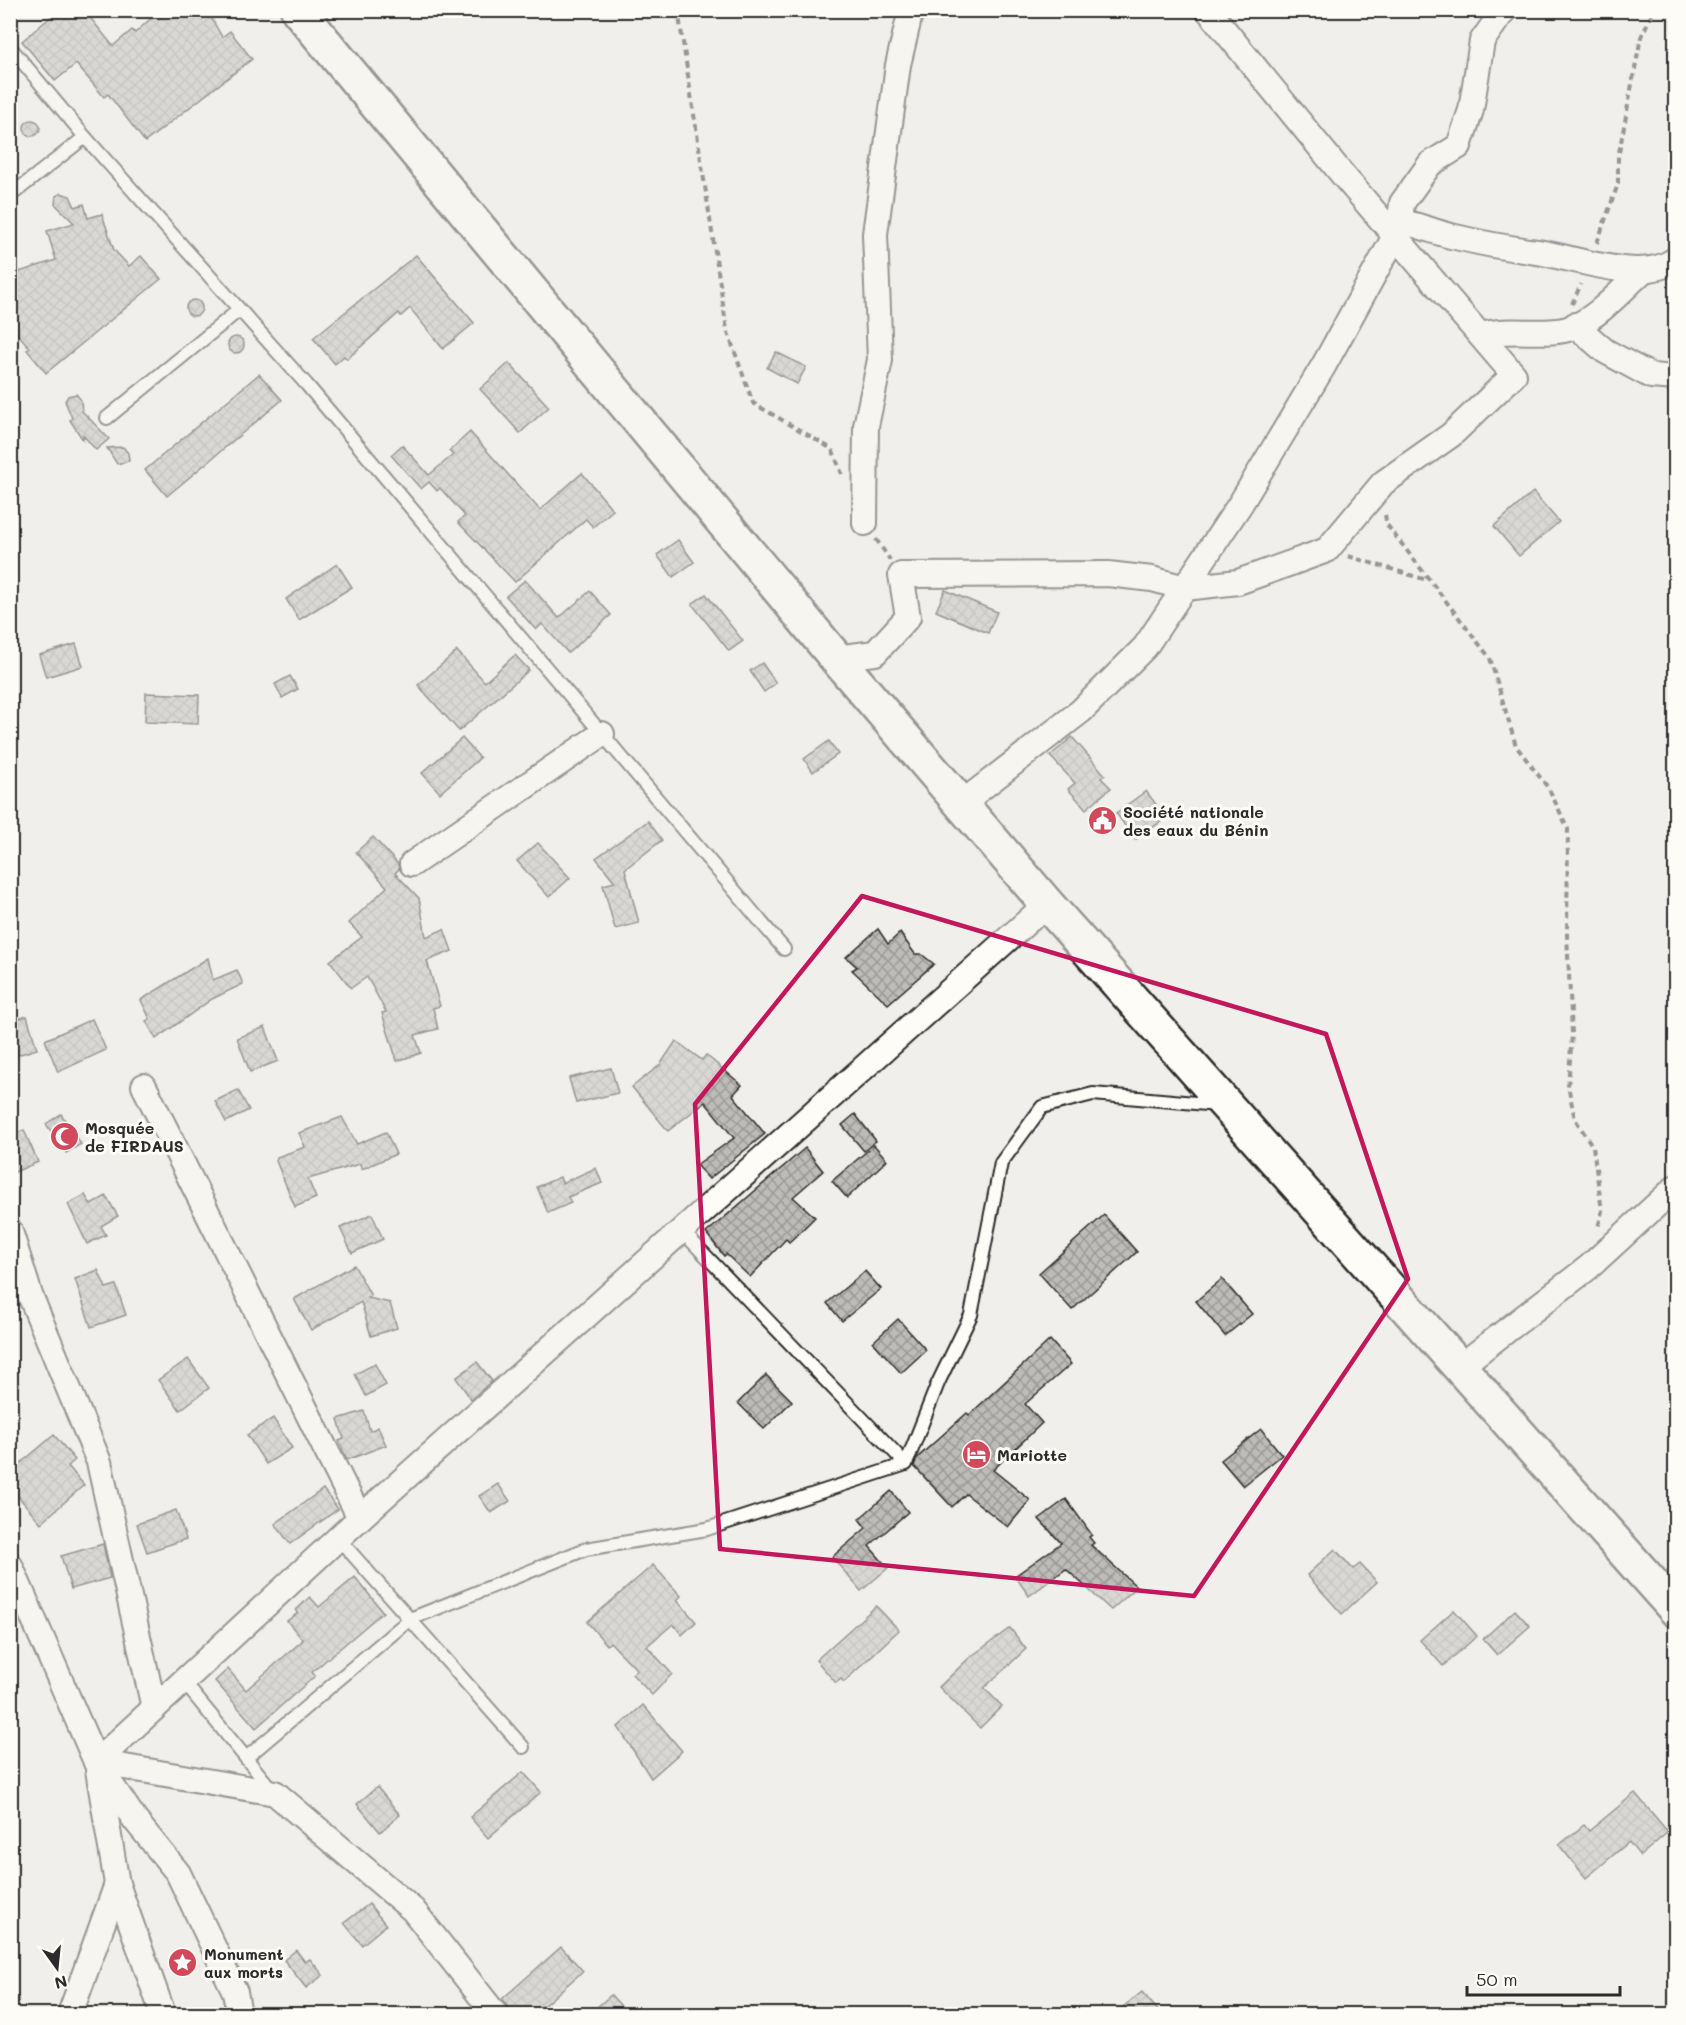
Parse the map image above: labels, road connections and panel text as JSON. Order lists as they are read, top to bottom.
{
  "places": {
    "public building": ["Société nationale des eaux du Bénin"],
    "mosque": ["Mosquée de FIRDAUS"],
    "hotel": ["Mariotte"],
    "place": ["Monument aux morts"]
  },
  "scale_bar": "50 m",
  "north": "bottom"
}
